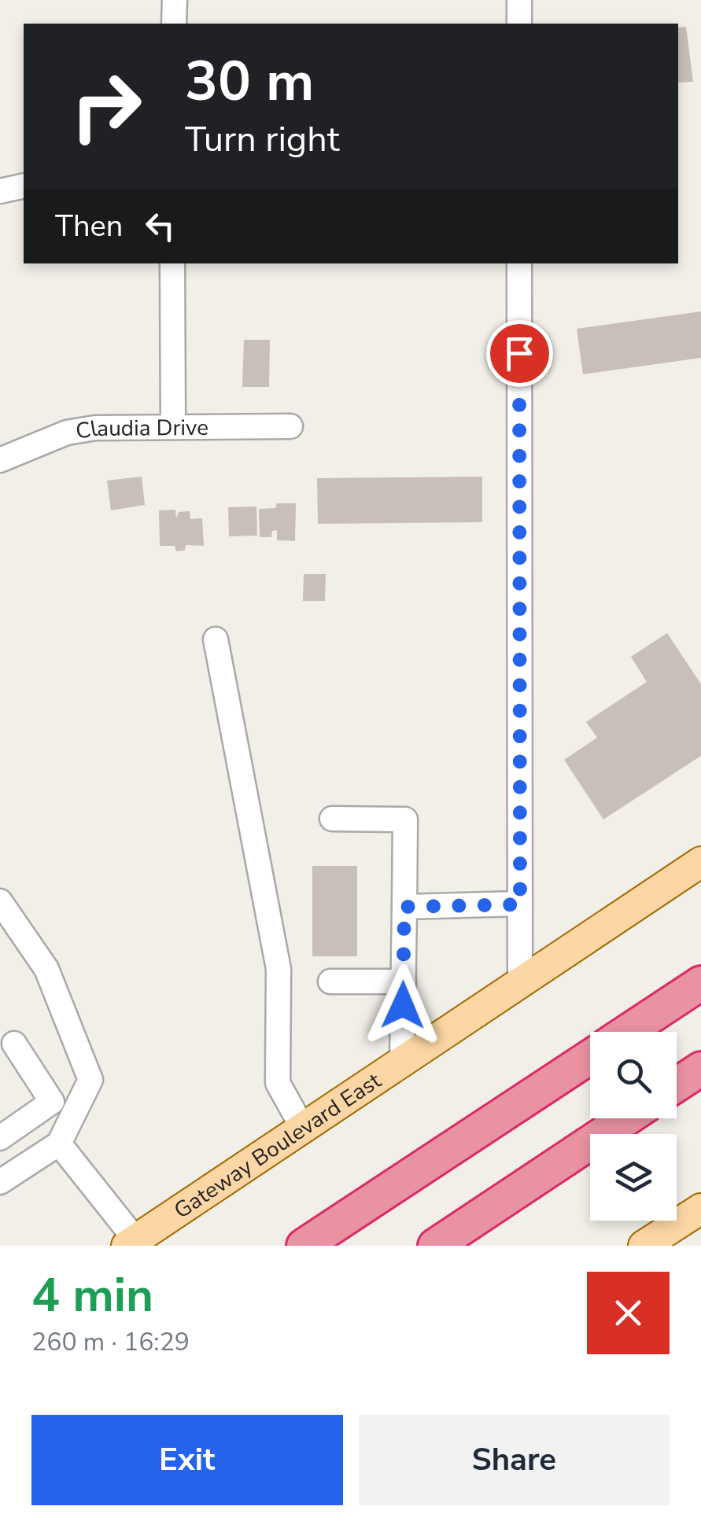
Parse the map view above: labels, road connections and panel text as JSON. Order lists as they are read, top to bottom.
{
  "streets": {
    "main road": ["Gateway Boulevard East"],
    "street": ["Claudia Drive"]
  },
  "page": {
    "turn": ["30 m", "Turn right"],
    "then": "Then",
    "heading": ["4 min", "260 m · 16:29"],
    "buttons": ["Exit", "Share"]
  }
}
